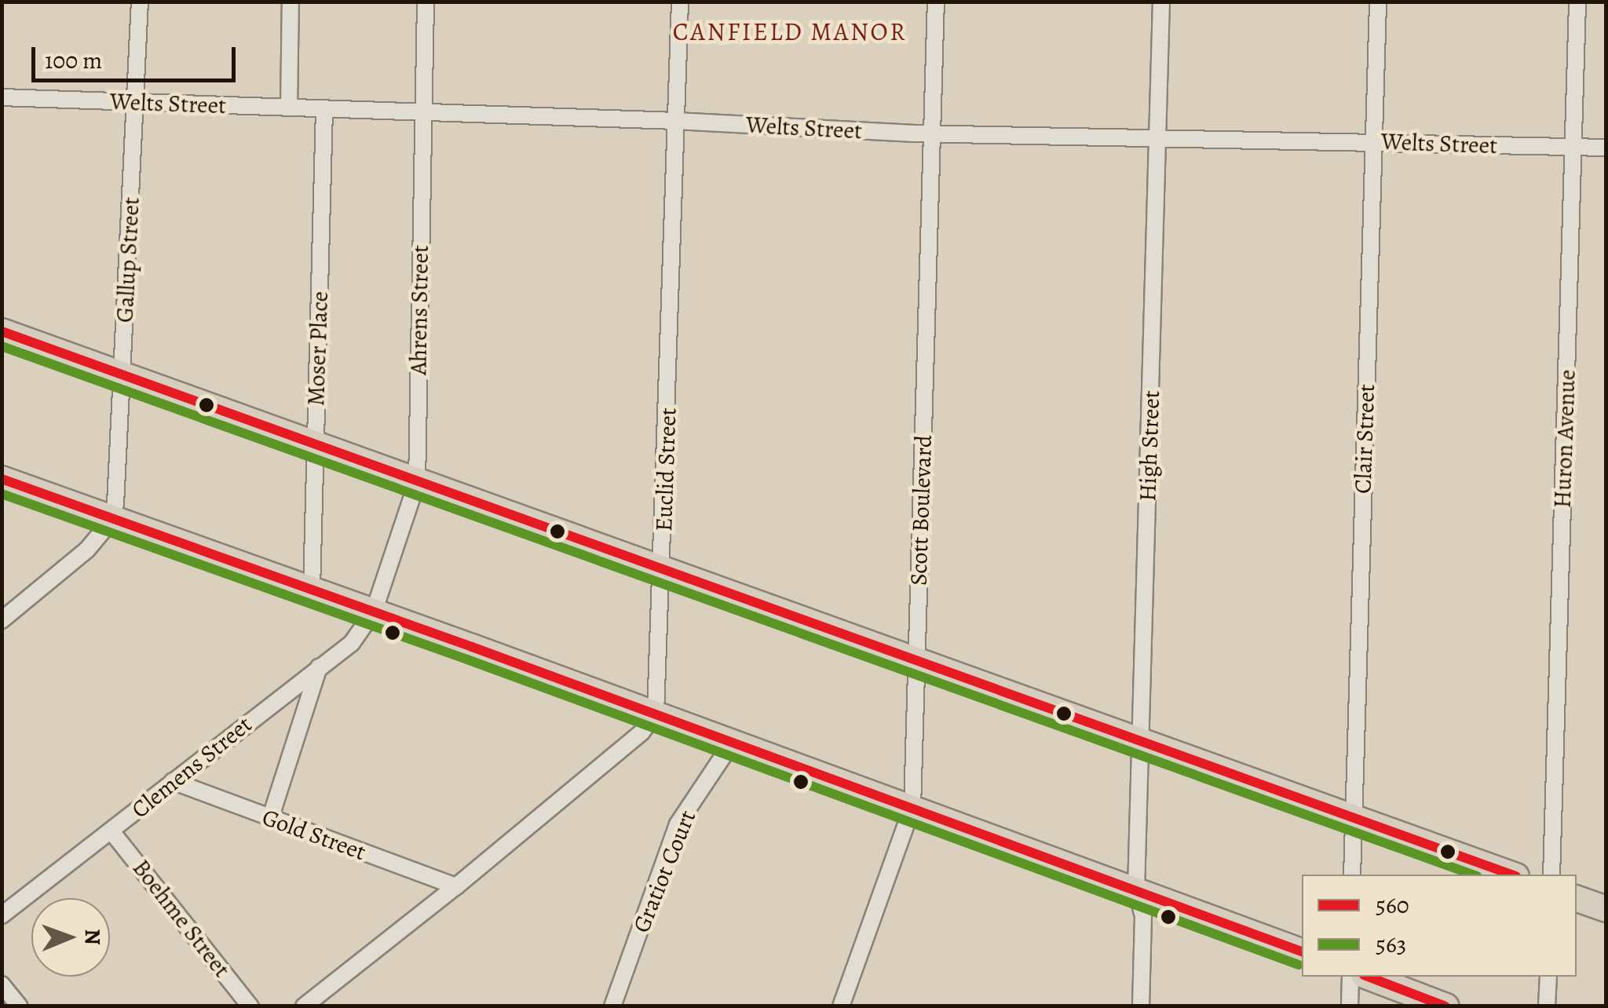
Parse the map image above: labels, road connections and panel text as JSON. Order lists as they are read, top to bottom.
{
  "streets": {
    "street": [
      "Welts Street",
      "Gallup Street",
      "Ahrens Street",
      "Moser Place",
      "Clair Street",
      "Huron Avenue",
      "High Street",
      "Euclid Street",
      "Scott Boulevard",
      "Clemens Street",
      "Gold Street",
      "Gratiot Court",
      "Boehme Street"
    ]
  },
  "crossings": [
    ["Welts Street", "Gallup Street"],
    ["Welts Street", "Ahrens Street"],
    ["Welts Street", "Moser Place"],
    ["Welts Street", "Clair Street"],
    ["Welts Street", "Huron Avenue"],
    ["Welts Street", "High Street"],
    ["Welts Street", "Euclid Street"],
    ["Welts Street", "Scott Boulevard"],
    ["Ahrens Street", "Clemens Street"],
    ["Clemens Street", "Gold Street"],
    ["Clemens Street", "Boehme Street"]
  ],
  "districts": ["CANFIELD MANOR"],
  "lines": ["transit line 560", "transit line 563"],
  "legend": ["560", "563"],
  "scale_bar": "100 m",
  "north": "right"
}
